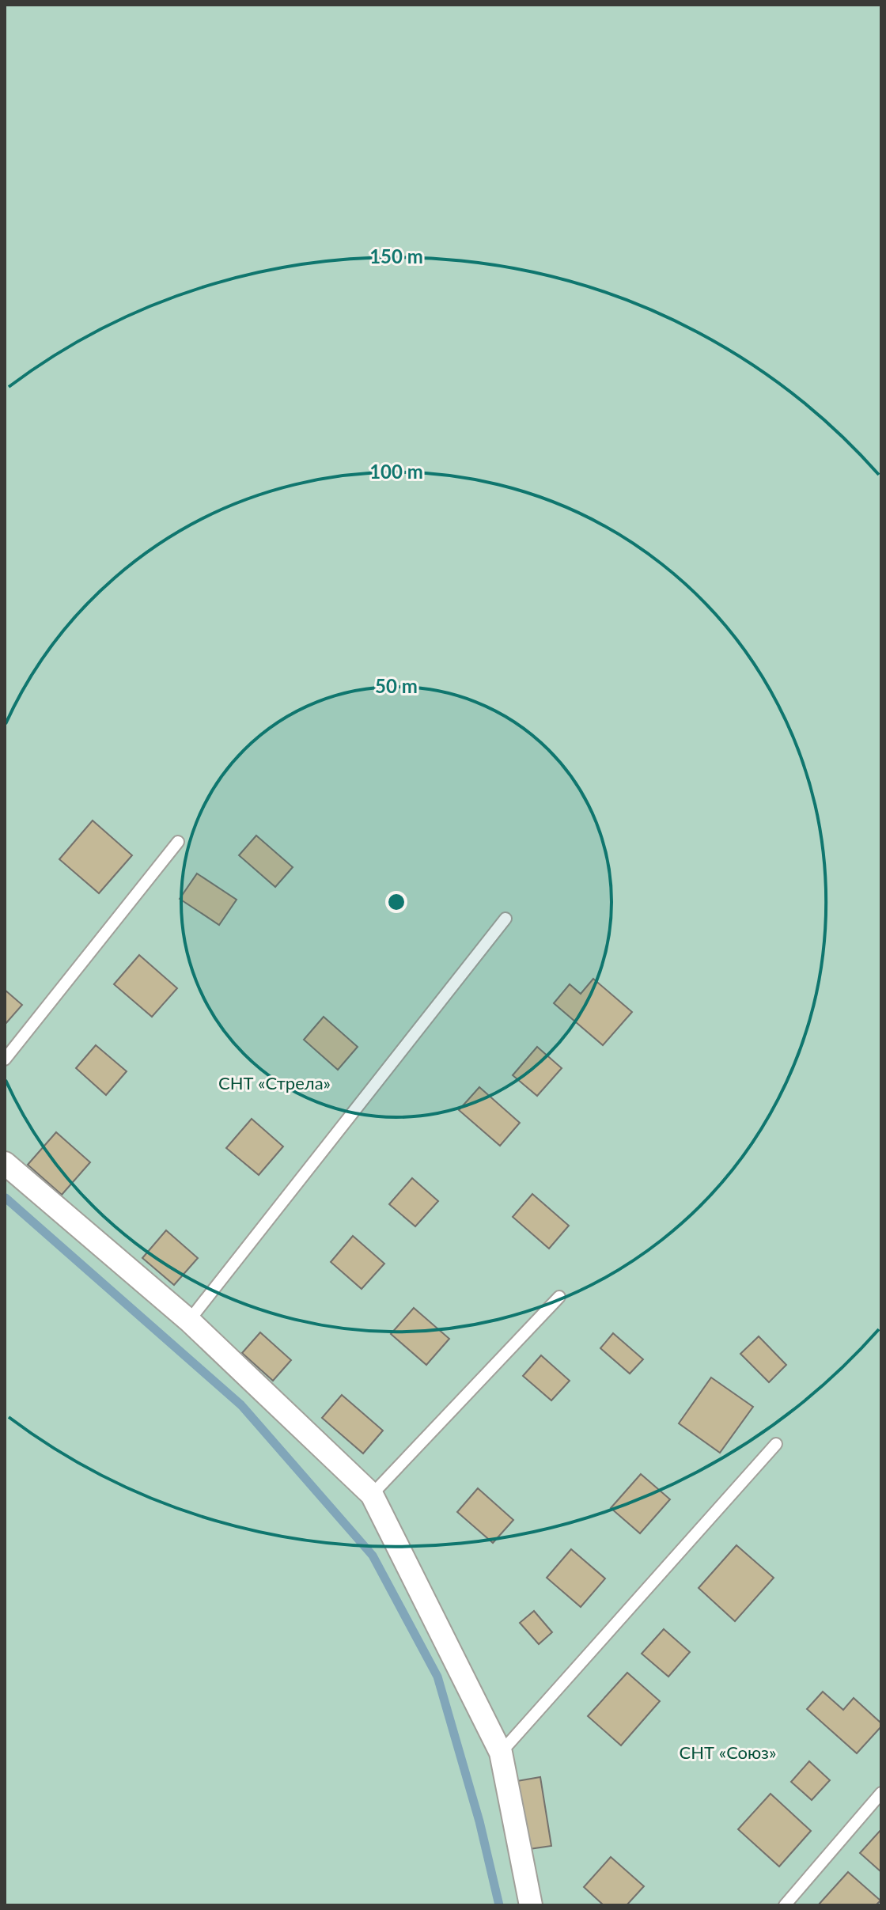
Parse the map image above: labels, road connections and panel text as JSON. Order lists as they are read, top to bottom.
{
  "parks": ["СНТ «Стрела»", "СНТ «Союз»"],
  "rings": ["150 m", "100 m", "50 m"]
}
